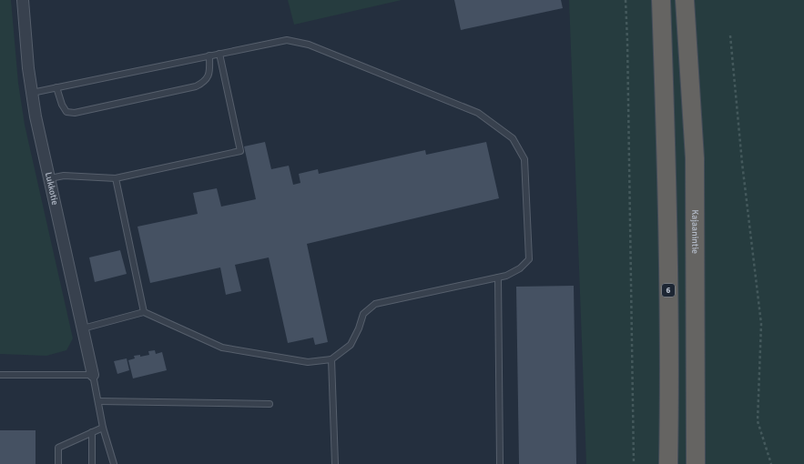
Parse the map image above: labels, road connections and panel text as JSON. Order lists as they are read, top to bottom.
{
  "streets": {
    "highway": ["Kajaanintie", "6"],
    "street": ["Lukkotie"]
  }
}
